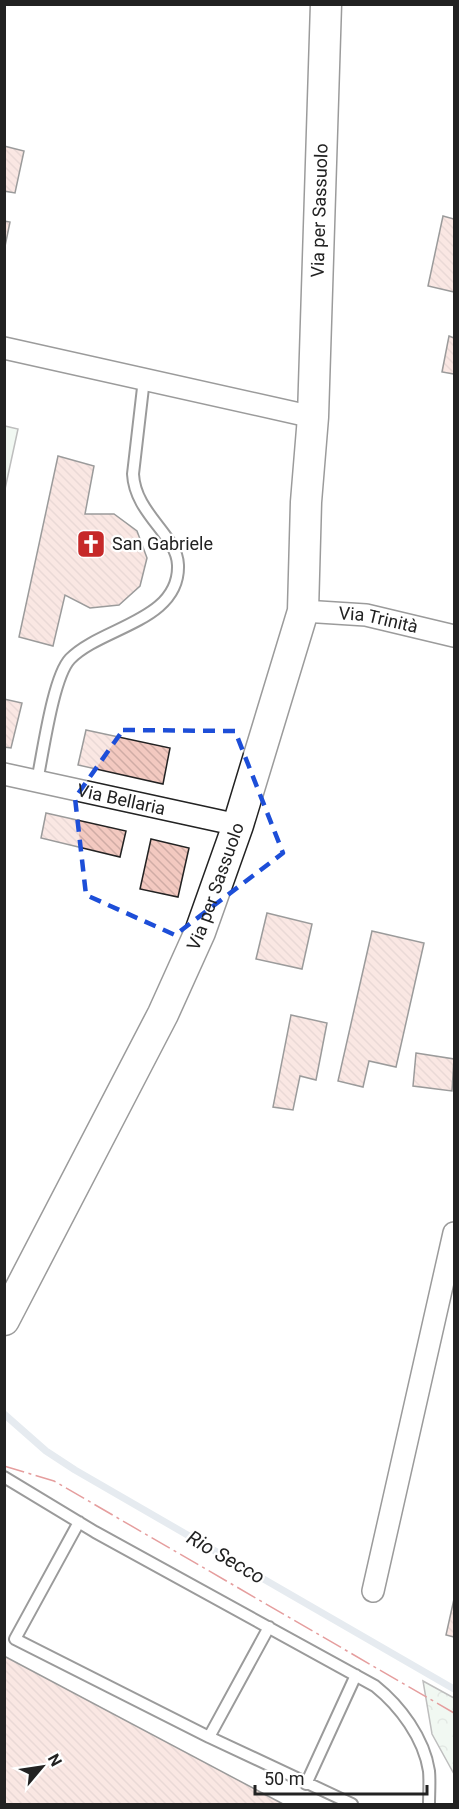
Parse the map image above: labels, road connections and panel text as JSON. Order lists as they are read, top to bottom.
{
  "streets": {
    "main road": ["Via per Sassuolo"],
    "street": ["Via Trinità", "Via Bellaria"]
  },
  "crossings": [
    ["Via per Sassuolo", "Via Trinità"],
    ["Via per Sassuolo", "Via Bellaria"]
  ],
  "water": ["Rio Secco"],
  "places": {
    "church": ["San Gabriele"]
  },
  "scale_bar": "50 m",
  "north": "top right"
}
